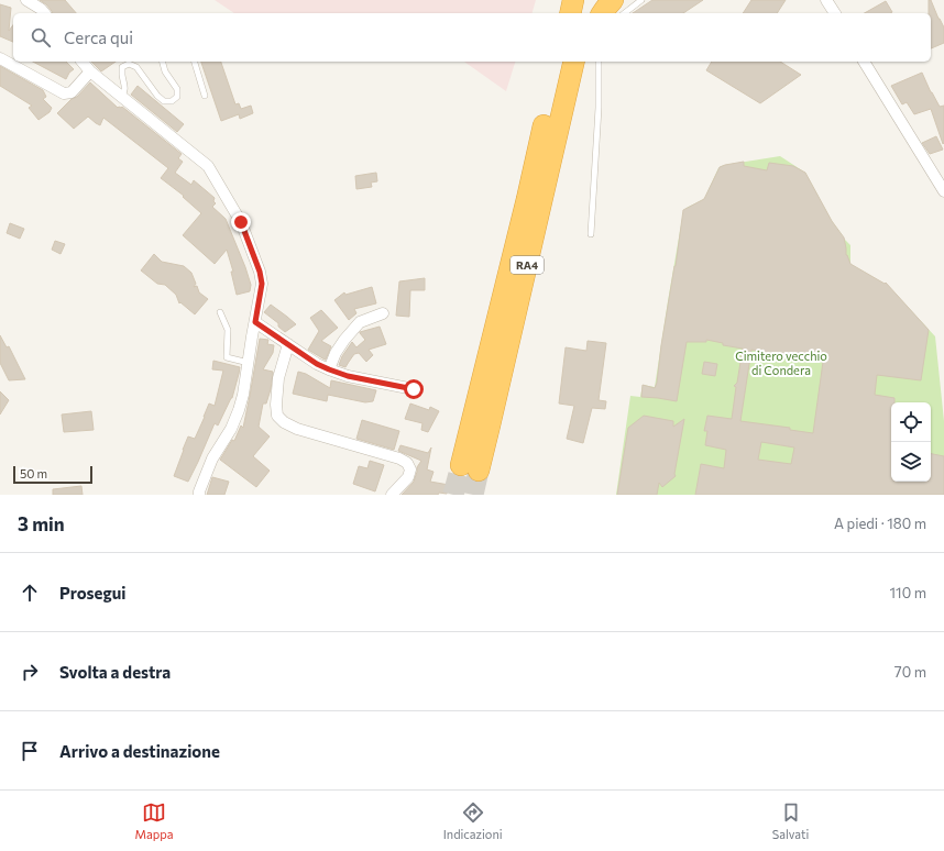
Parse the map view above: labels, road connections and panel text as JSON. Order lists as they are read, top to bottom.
{
  "streets": {
    "highway": ["RA4"]
  },
  "parks": ["Cimitero vecchio di Condera"],
  "scale_bar": "50 m",
  "page": {
    "search": "Cerca qui",
    "scale": "50 m",
    "heading": ["3 min", "A piedi · 180 m"],
    "list": [
      ["Prosegui", "110 m"],
      ["Svolta a destra", "70 m"],
      "Arrivo a destinazione"
    ],
    "nav": ["Mappa", "Indicazioni", "Salvati"]
  }
}
